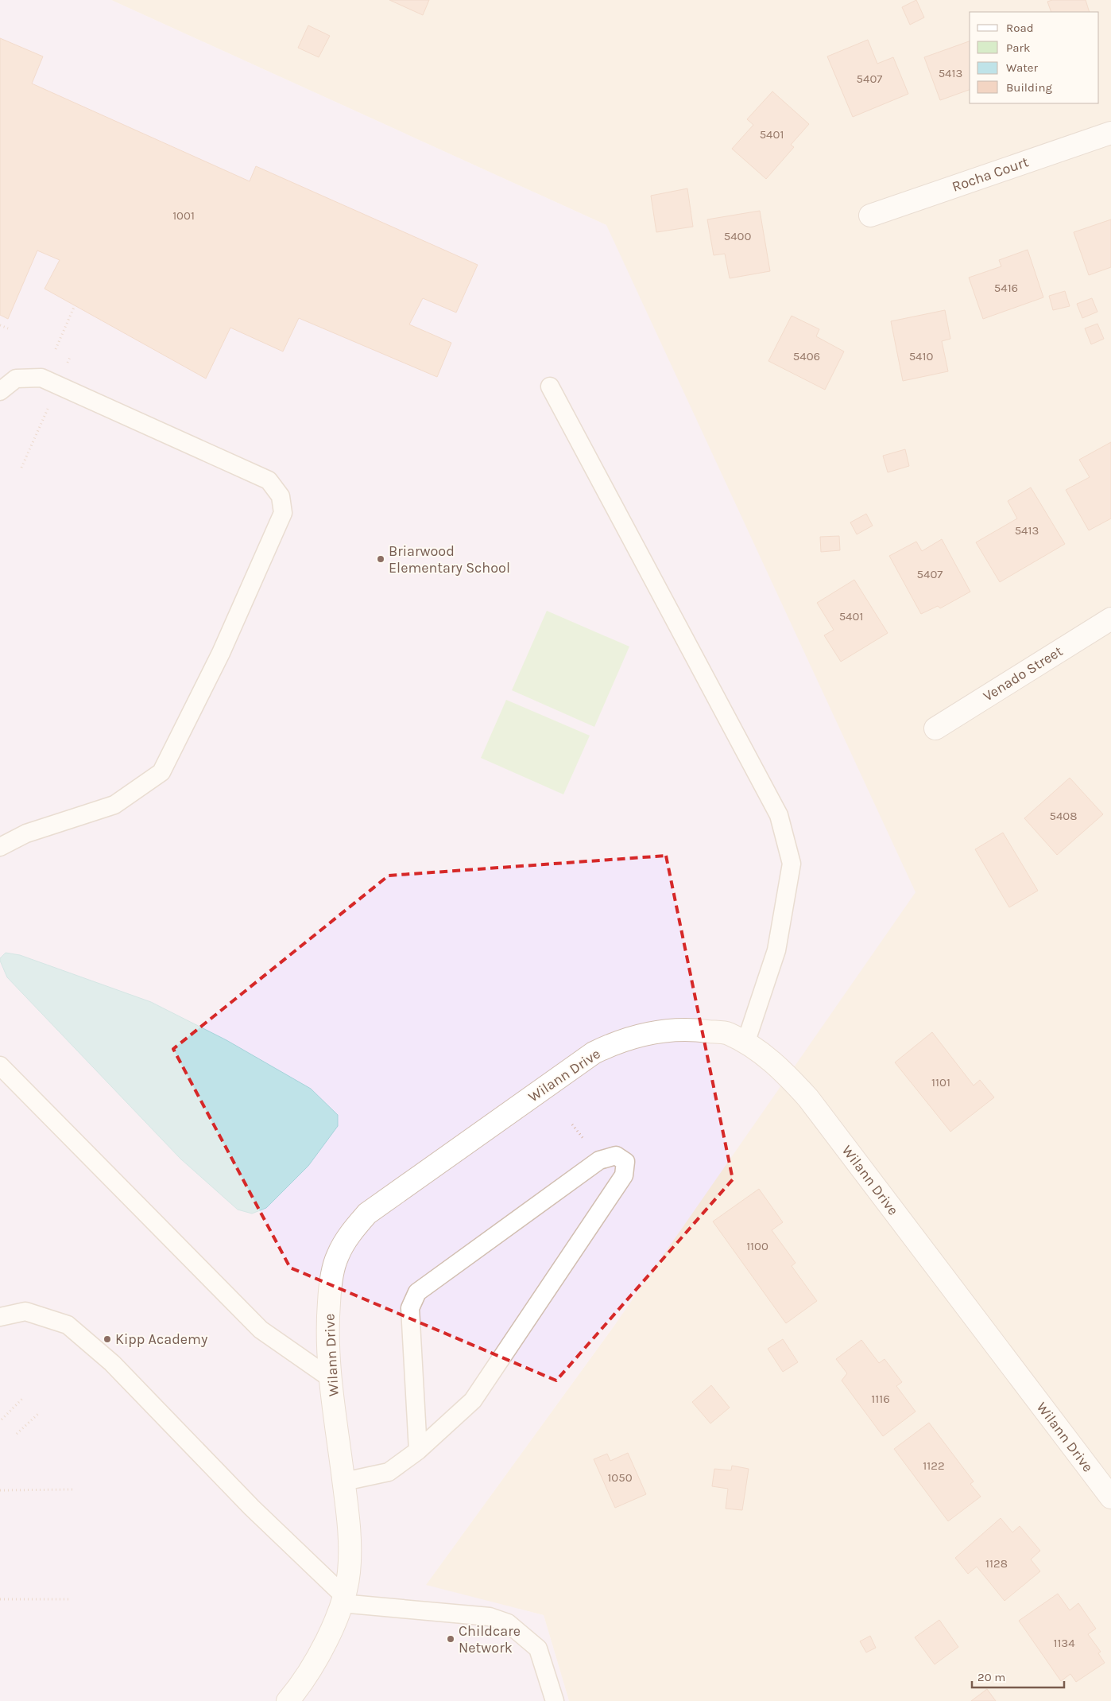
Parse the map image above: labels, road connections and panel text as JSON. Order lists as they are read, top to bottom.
{
  "streets": {
    "street": ["Rocha Court", "Venado Street", "Wilann Drive"]
  },
  "places": ["Briarwood Elementary School", "Kipp Academy", "Childcare Network"],
  "house_numbers": [
    "5413",
    "5407",
    "5401",
    "1001",
    "5400",
    "5416",
    "5406",
    "5410",
    "5413",
    "5407",
    "5401",
    "5408",
    "1101",
    "1100",
    "1116",
    "1122",
    "1050",
    "1128",
    "1134"
  ],
  "legend": [
    "Road",
    "Park",
    "Water",
    "Building"
  ],
  "scale_bar": "20 m"
}
